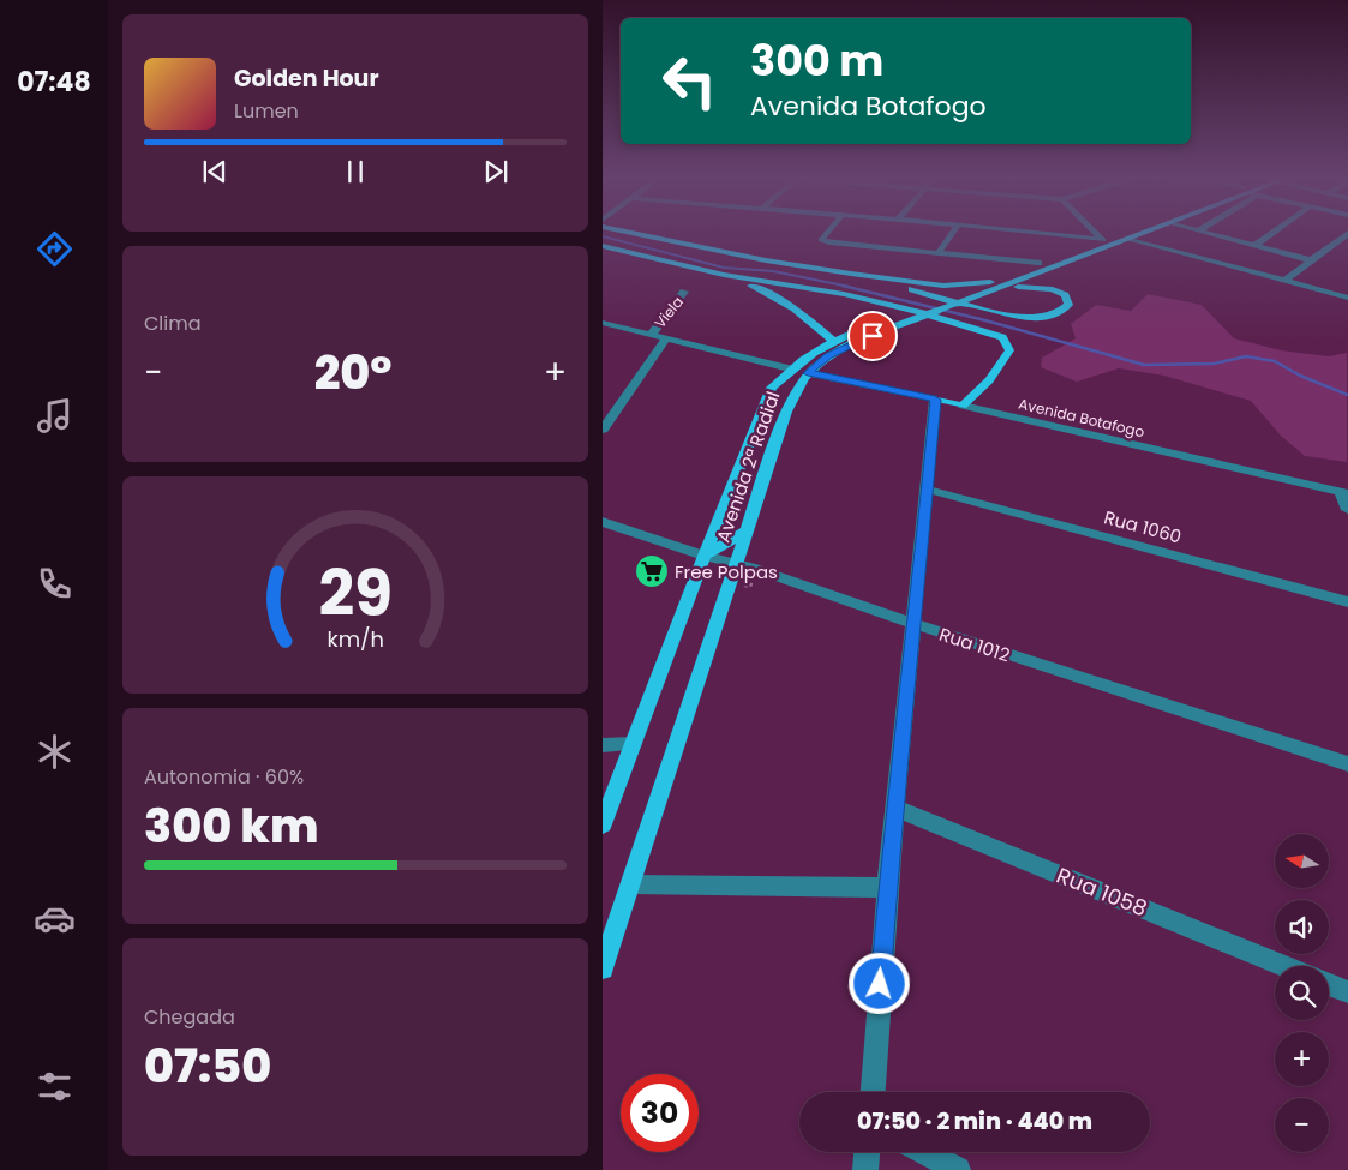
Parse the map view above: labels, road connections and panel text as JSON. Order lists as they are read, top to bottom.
{
  "streets": {
    "main road": ["Avenida Botafogo", "Avenida 2ª Radial"],
    "street": [
      "Viela",
      "Rua 1060",
      "Rua 1012",
      "Rua 1058"
    ]
  },
  "crossings": [
    ["Avenida Botafogo", "Avenida 2ª Radial"],
    ["Avenida 2ª Radial", "Rua 1012"]
  ],
  "places": {
    "supermarket": ["Free Polpas"]
  },
  "north": "left",
  "page": {
    "tabs": "07:48",
    "turn": ["300 m", "Avenida Botafogo"],
    "song": ["Golden Hour", "Lumen"],
    "tile": [
      "Clima",
      ["Autonomia · 60%", "300 km"],
      ["Chegada", "07:50"]
    ],
    "heat": ["−", "20°", "+"],
    "map_buttons": ["+", "−"],
    "limit": "30",
    "trip": "07:50 · 2 min · 440 m",
    "gauge": ["29", "km/h"]
  }
}
